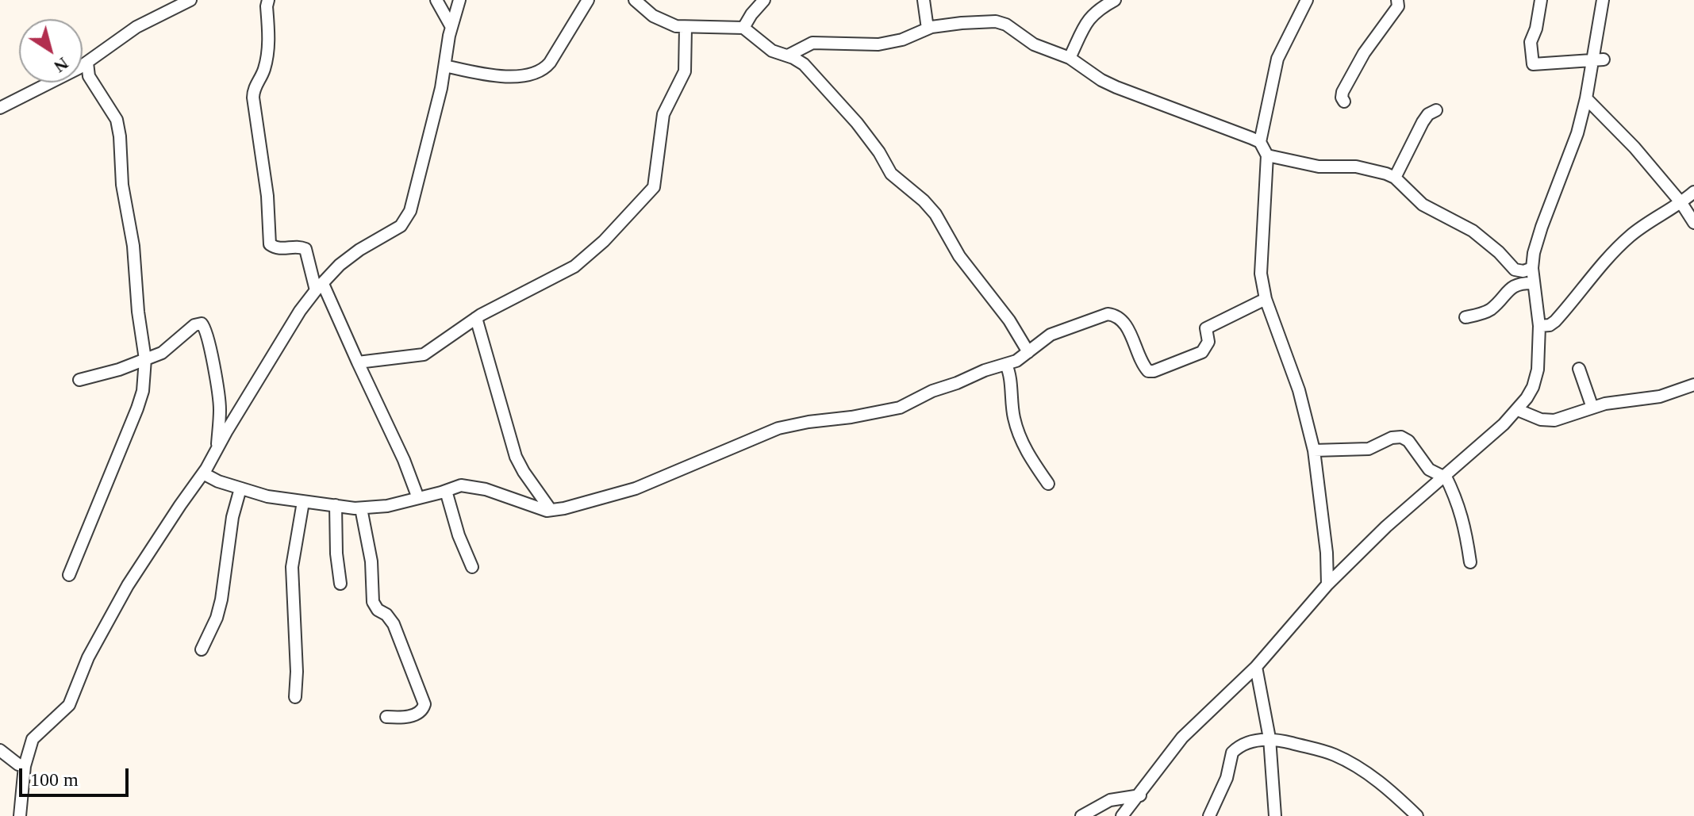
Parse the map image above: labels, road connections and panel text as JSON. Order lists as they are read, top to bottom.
{
  "scale_bar": "100 m",
  "north": "bottom right"
}
